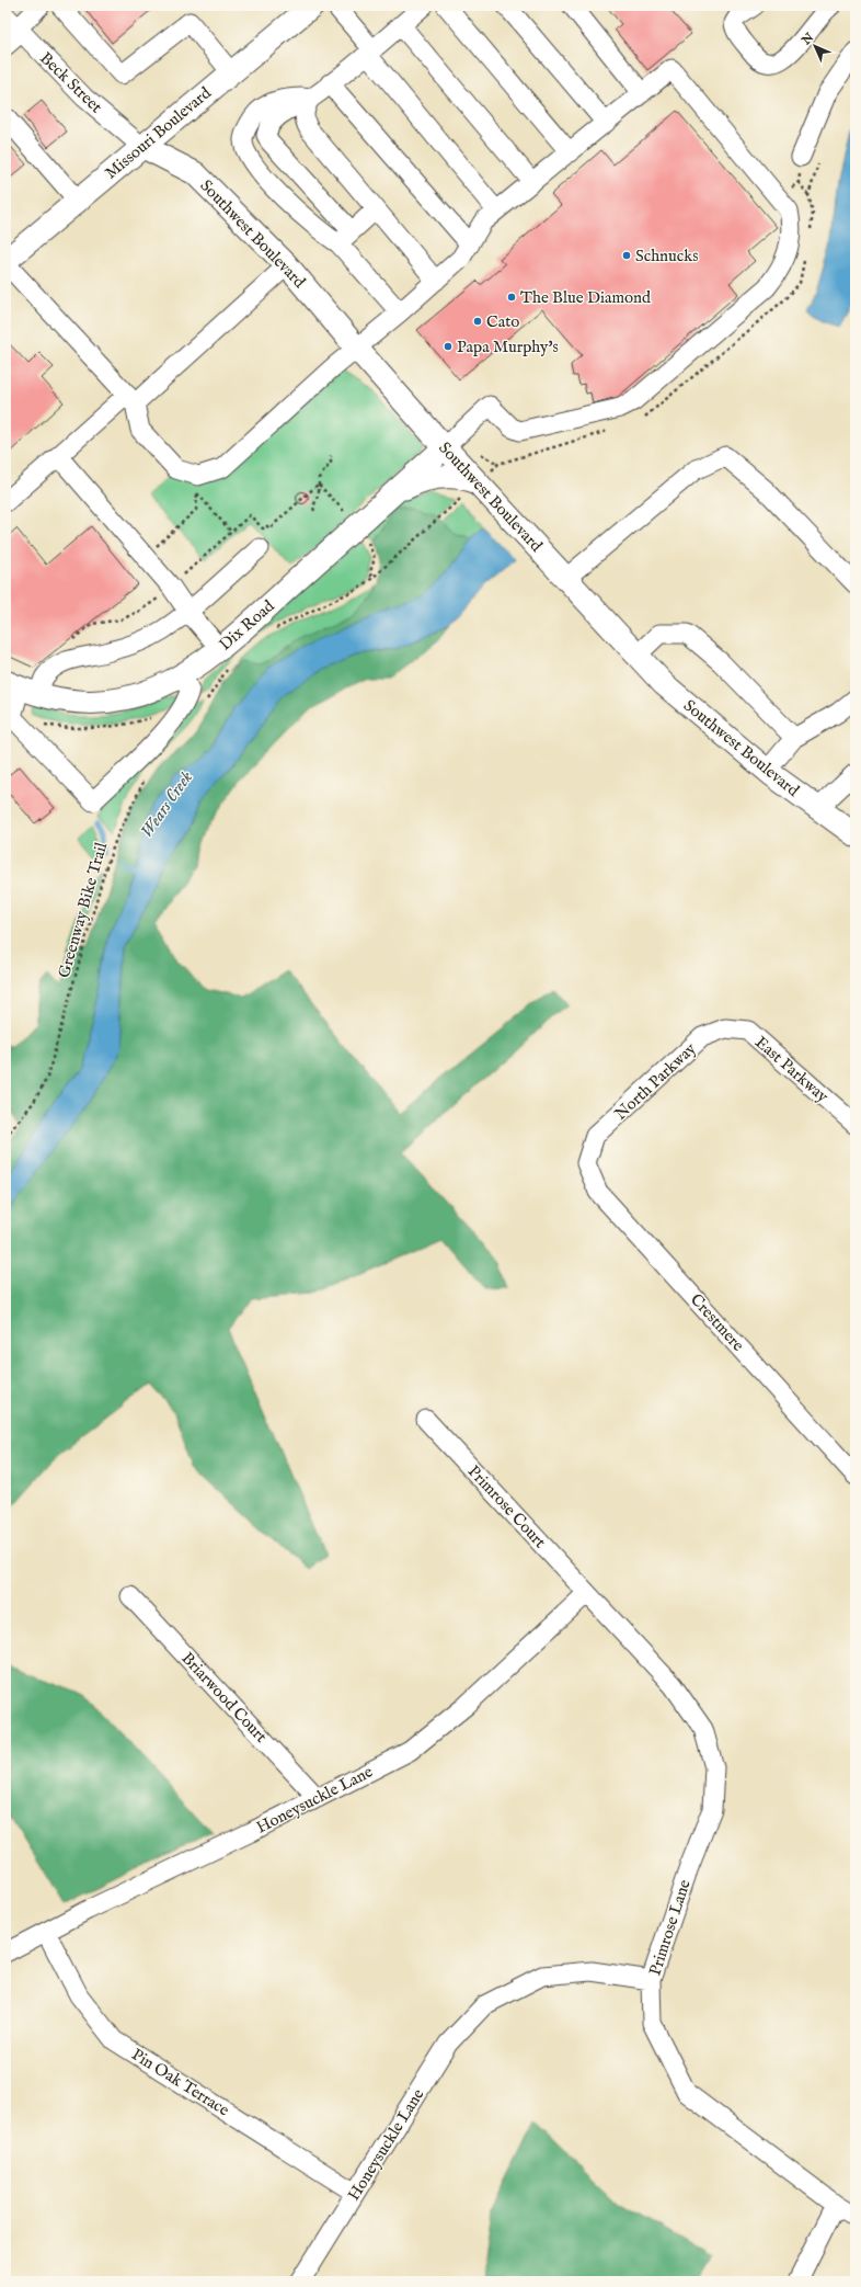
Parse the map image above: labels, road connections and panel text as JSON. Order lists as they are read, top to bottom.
{
  "streets": {
    "main road": ["Missouri Boulevard", "Southwest Boulevard", "Dix Road"],
    "street": [
      "Beck Street",
      "East Parkway",
      "North Parkway",
      "Crestmere",
      "Primrose Court",
      "Briarwood Court",
      "Honeysuckle Lane",
      "Primrose Lane",
      "Pin Oak Terrace"
    ],
    "path": ["Greenway Bike Trail"]
  },
  "crossings": [
    ["Beck Street", "Missouri Boulevard"],
    ["Beck Street", "Southwest Boulevard"],
    ["Missouri Boulevard", "Southwest Boulevard"],
    ["Southwest Boulevard", "Dix Road"],
    ["East Parkway", "North Parkway"],
    ["North Parkway", "Crestmere"],
    ["Primrose Court", "Honeysuckle Lane"],
    ["Primrose Court", "Primrose Lane"],
    ["Briarwood Court", "Honeysuckle Lane"],
    ["Honeysuckle Lane", "Primrose Lane"],
    ["Honeysuckle Lane", "Pin Oak Terrace"]
  ],
  "water": ["Wears Creek"],
  "places": [
    "Schnucks",
    "The Blue Diamond",
    "Cato",
    "Papa Murphy's"
  ],
  "north": "top left"
}
